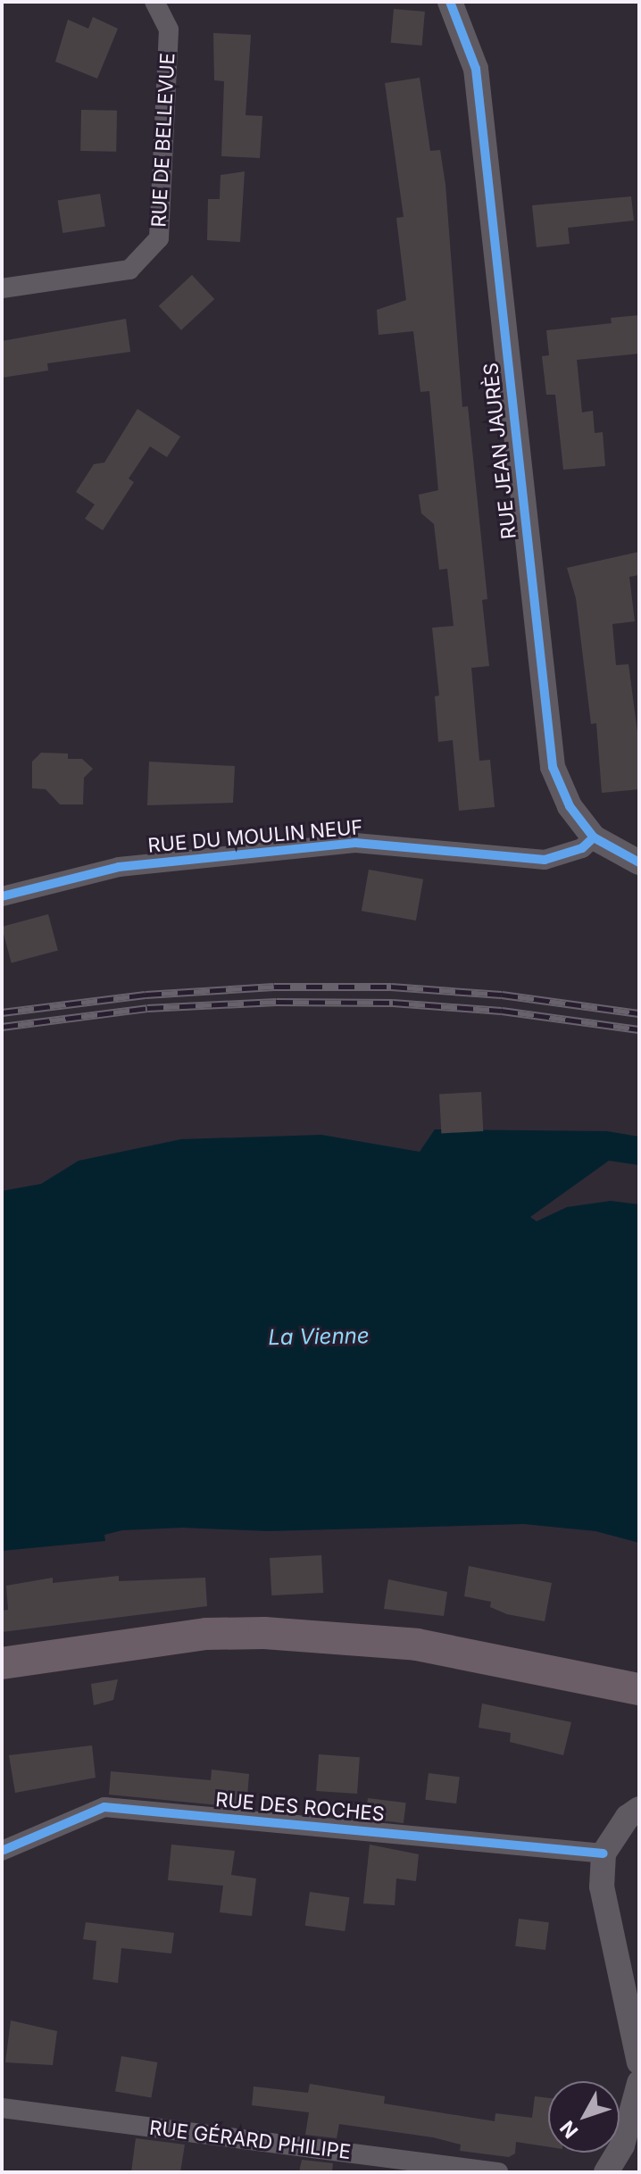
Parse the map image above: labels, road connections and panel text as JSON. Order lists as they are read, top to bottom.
{
  "streets": {
    "street": [
      "RUE DE BELLEVUE",
      "RUE JEAN JAURÈS",
      "RUE DU MOULIN NEUF",
      "RUE DES ROCHES",
      "RUE GÉRARD PHILIPE"
    ]
  },
  "crossings": [
    ["RUE JEAN JAURÈS", "RUE DU MOULIN NEUF"]
  ],
  "water": ["La Vienne"],
  "north": "bottom left"
}
